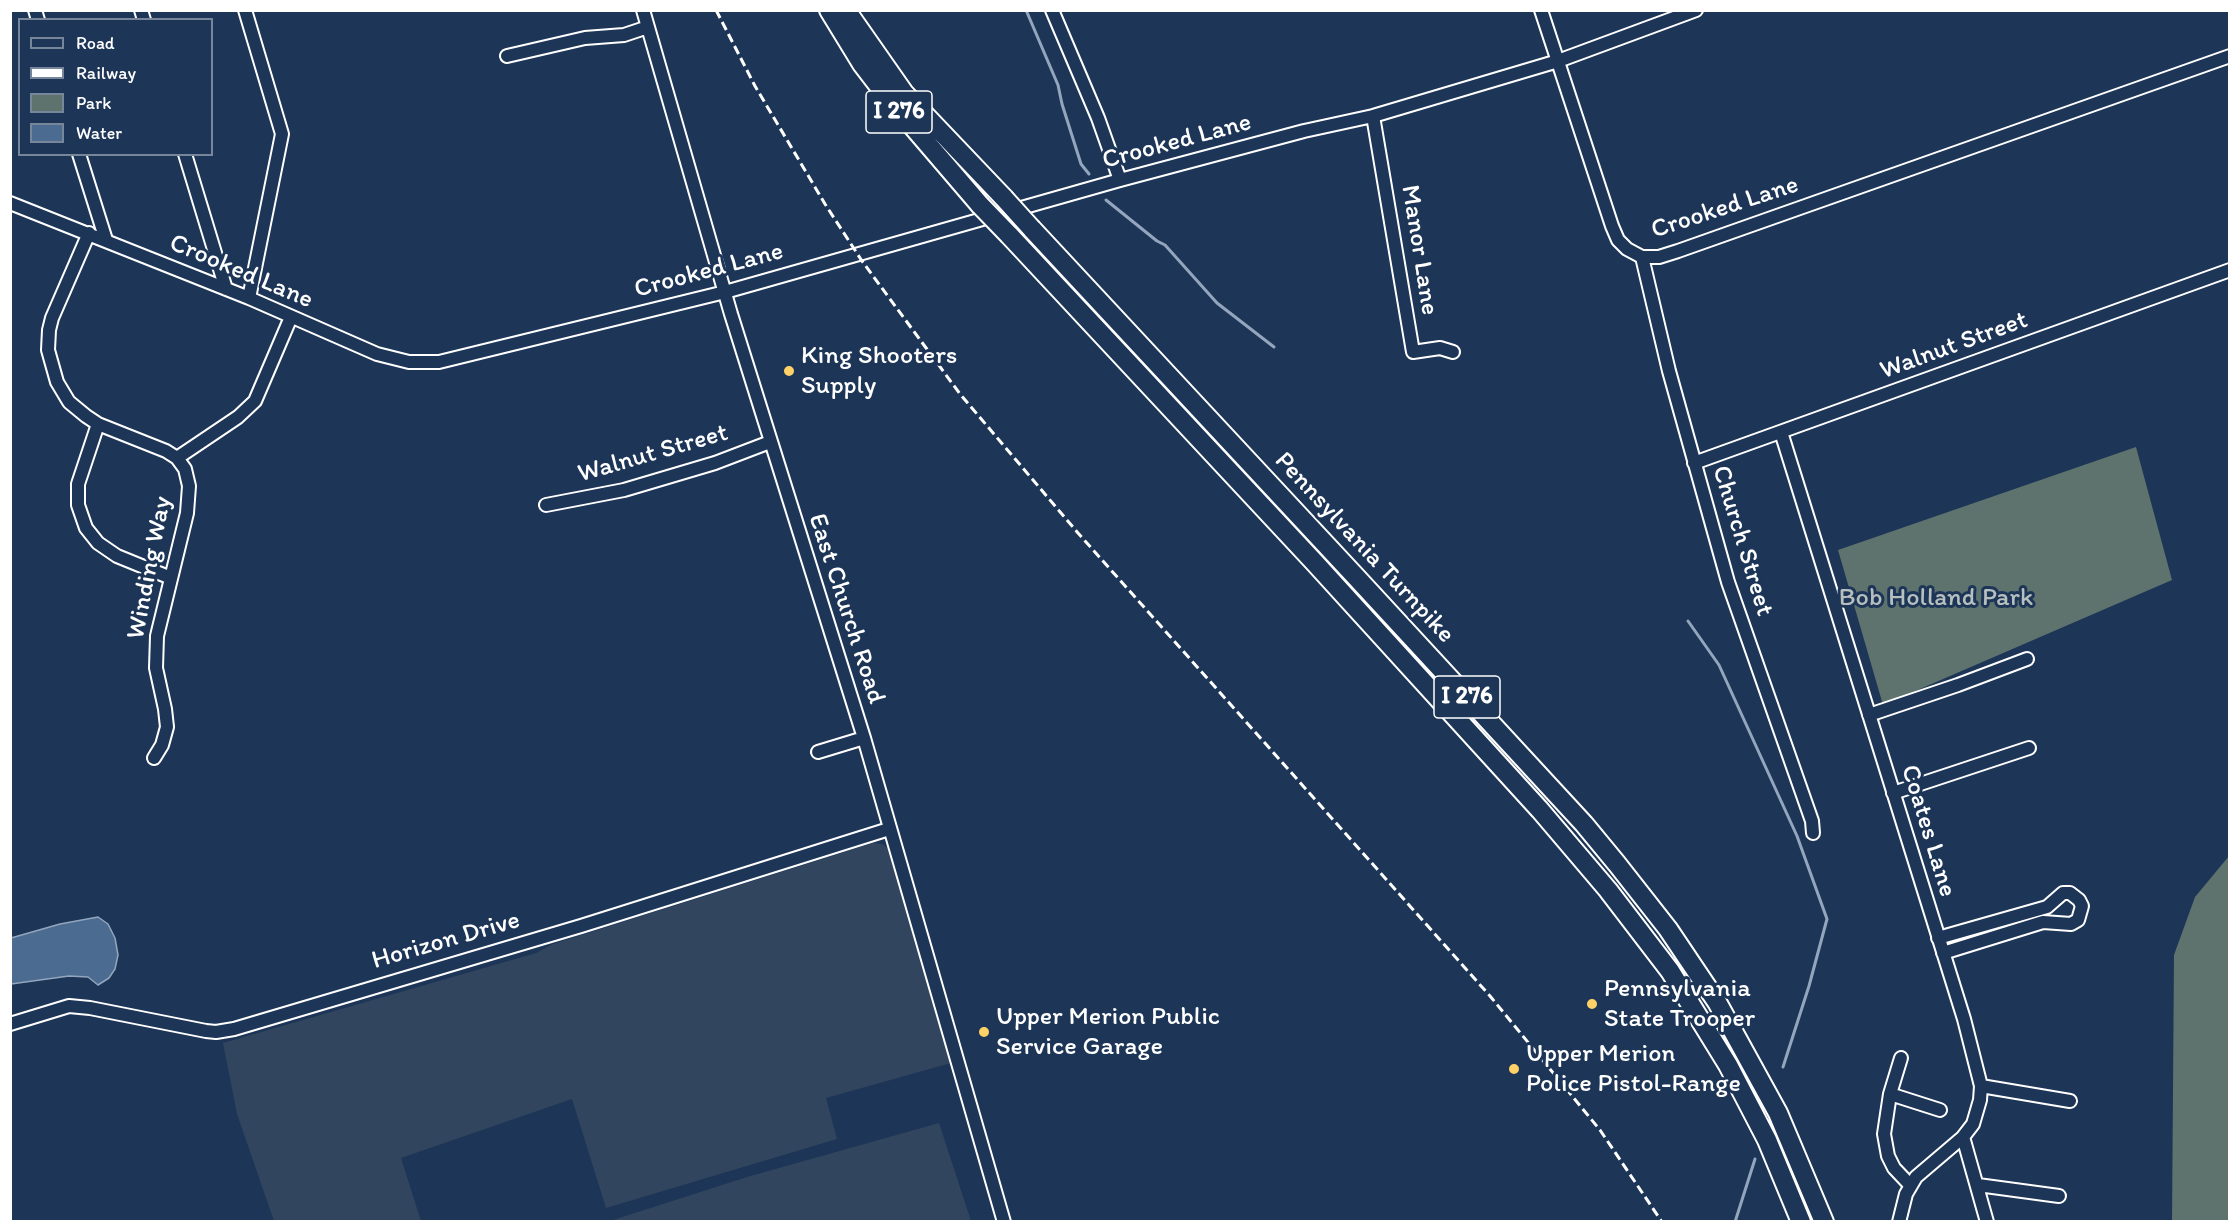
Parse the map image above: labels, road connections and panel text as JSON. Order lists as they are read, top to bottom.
{
  "streets": {
    "highway": ["I 276", "Pennsylvania Turnpike"],
    "street": [
      "Crooked Lane",
      "Manor Lane",
      "Walnut Street",
      "Church Street",
      "Winding Way",
      "East Church Road",
      "Coates Lane",
      "Horizon Drive"
    ]
  },
  "crossings": [
    ["Crooked Lane", "Manor Lane"],
    ["Crooked Lane", "Church Street"],
    ["Crooked Lane", "East Church Road"],
    ["Walnut Street", "Church Street"],
    ["Walnut Street", "East Church Road"],
    ["Walnut Street", "Coates Lane"],
    ["East Church Road", "Horizon Drive"]
  ],
  "parks": ["Bob Holland Park"],
  "places": [
    "King Shooters Supply",
    "Pennsylvania State Trooper",
    "Upper Merion Public Service Garage",
    "Upper Merion Police Pistol-Range"
  ],
  "legend": [
    "Road",
    "Railway",
    "Park",
    "Water"
  ]
}
